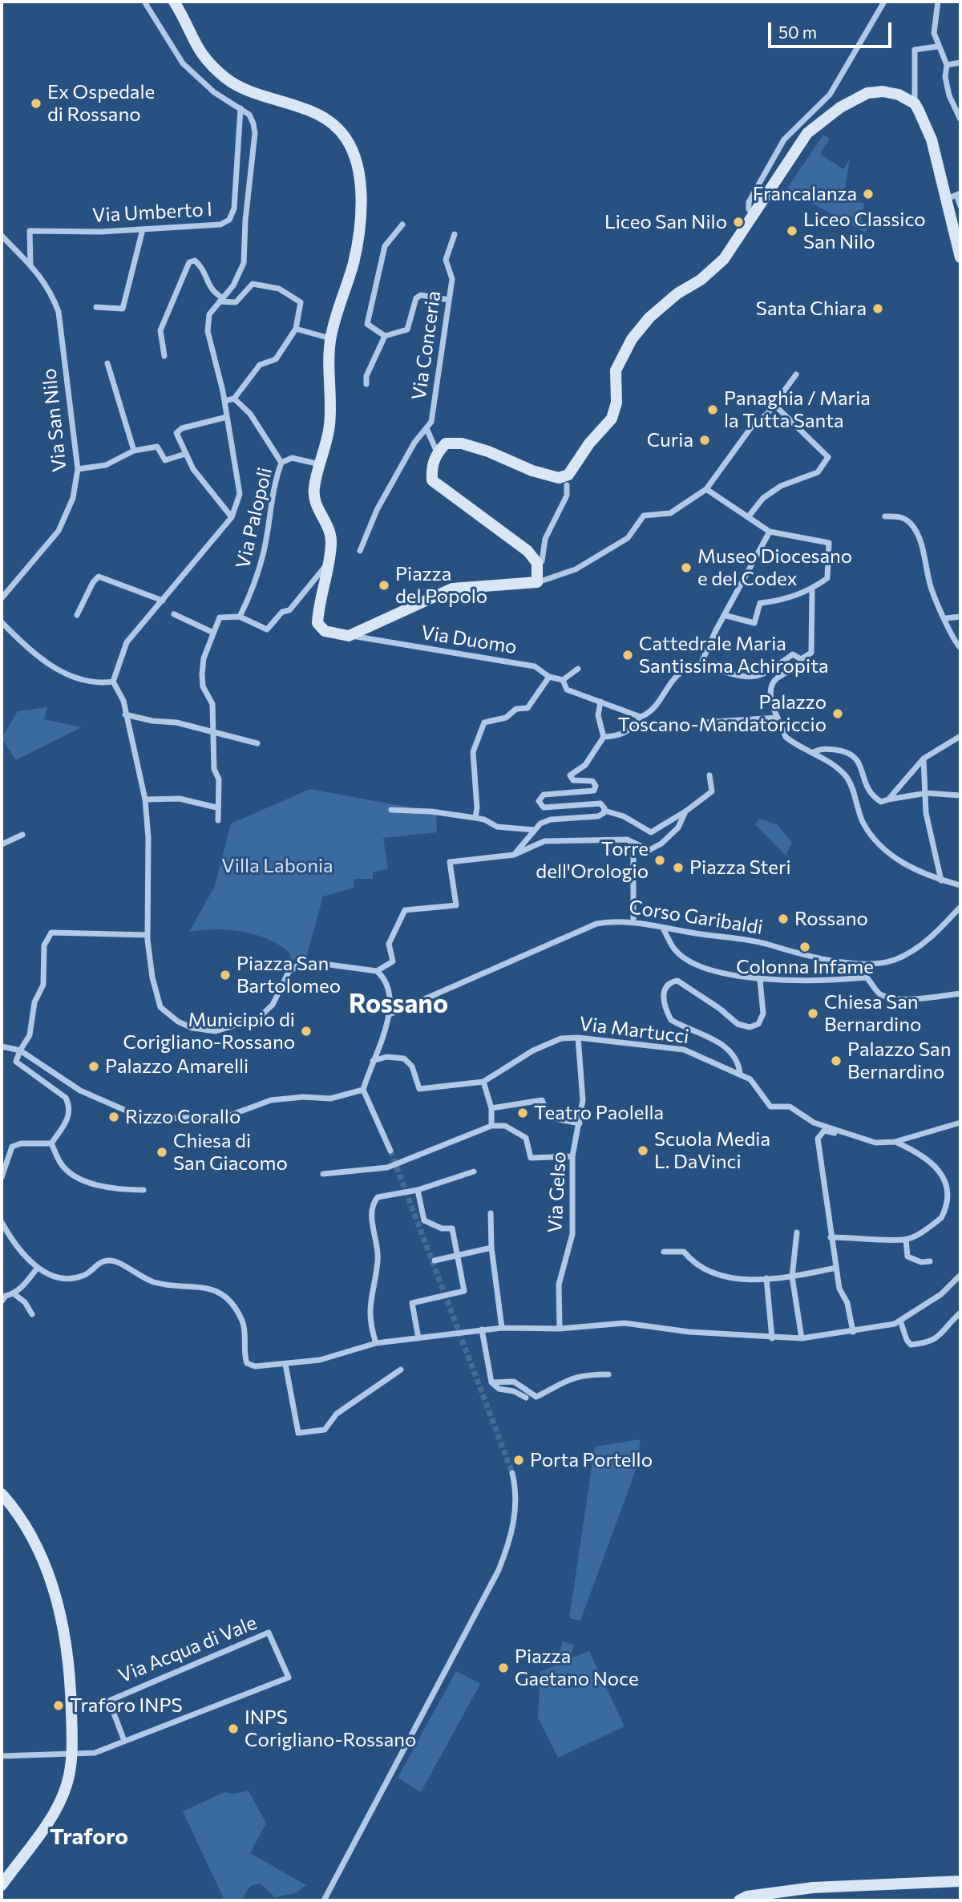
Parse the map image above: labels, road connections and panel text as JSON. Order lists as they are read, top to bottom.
{
  "streets": {
    "street": [
      "Via Umberto I",
      "Via Conceria",
      "Via San Nilo",
      "Via Palopoli",
      "Via Duomo",
      "Corso Garibaldi",
      "Via Martucci",
      "Via Gelso",
      "Via Acqua di Vale"
    ]
  },
  "crossings": [
    ["Via Umberto I", "Via San Nilo"],
    ["Via Martucci", "Via Gelso"]
  ],
  "districts": ["Rossano", "Traforo"],
  "parks": ["Villa Labonia"],
  "places": [
    "Ex Ospedale di Rossano",
    "Francalanza",
    "Liceo San Nilo",
    "Liceo Classico San Nilo",
    "Santa Chiara",
    "Panaghia / Maria la Tutta Santa",
    "Curia",
    "Museo Diocesano e del Codex",
    "Piazza del Popolo",
    "Cattedrale Maria Santissima Achiropita",
    "Palazzo Toscano-Mandatoriccio",
    "Torre dell'Orologio",
    "Piazza Steri",
    "Rossano",
    "Colonna Infame",
    "Piazza San Bartolomeo",
    "Chiesa San Bernardino",
    "Municipio di Corigliano-Rossano",
    "Palazzo San Bernardino",
    "Palazzo Amarelli",
    "Teatro Paolella",
    "Rizzo Corallo",
    "Scuola Media L. DaVinci",
    "Chiesa di San Giacomo",
    "Porta Portello",
    "Piazza Gaetano Noce",
    "Traforo INPS",
    "INPS Corigliano-Rossano"
  ],
  "scale_bar": "50 m"
}
